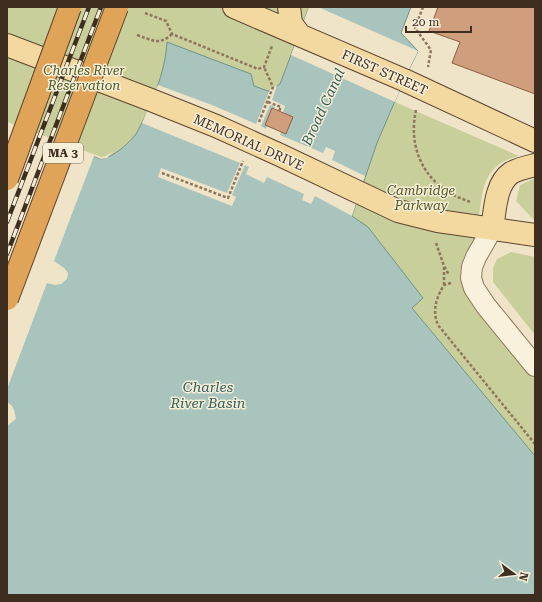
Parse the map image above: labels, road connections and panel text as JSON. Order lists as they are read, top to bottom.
{
  "streets": {
    "highway": ["MA 3"],
    "main road": ["FIRST STREET", "MEMORIAL DRIVE"]
  },
  "water": ["Broad Canal", "Charles River Basin"],
  "parks": ["Charles River Reservation", "Cambridge Parkway"],
  "scale_bar": "20 m",
  "north": "right"
}
